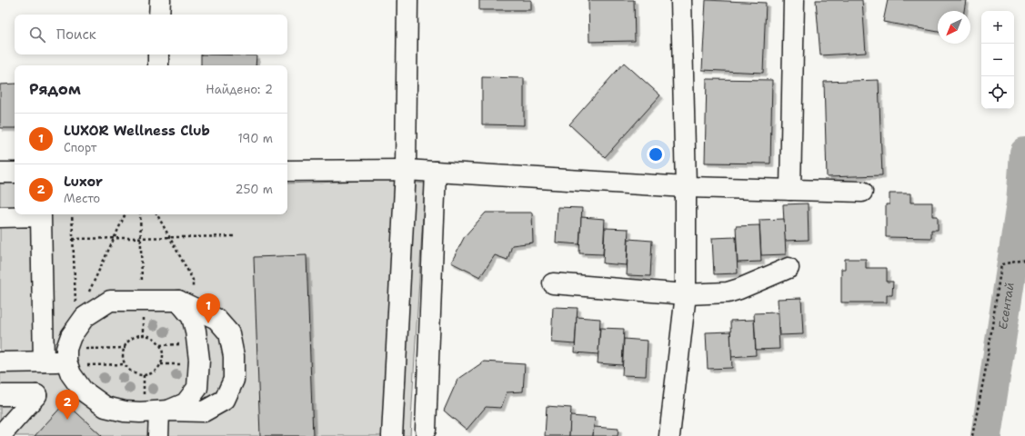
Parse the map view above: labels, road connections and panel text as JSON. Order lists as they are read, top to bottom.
{
  "water": ["Есентай"],
  "north": "bottom left",
  "page": {
    "map_buttons": ["+", "−"],
    "search": "Поиск",
    "heading": ["Рядом", "Найдено: 2"],
    "list": [
      {
        "mark": "1",
        "name": "LUXOR Wellness Club",
        "note": "Спорт",
        "value": "190 m"
      },
      {
        "mark": "2",
        "name": "Luxor",
        "note": "Место",
        "value": "250 m"
      }
    ],
    "pins": ["1", "2"]
  }
}
